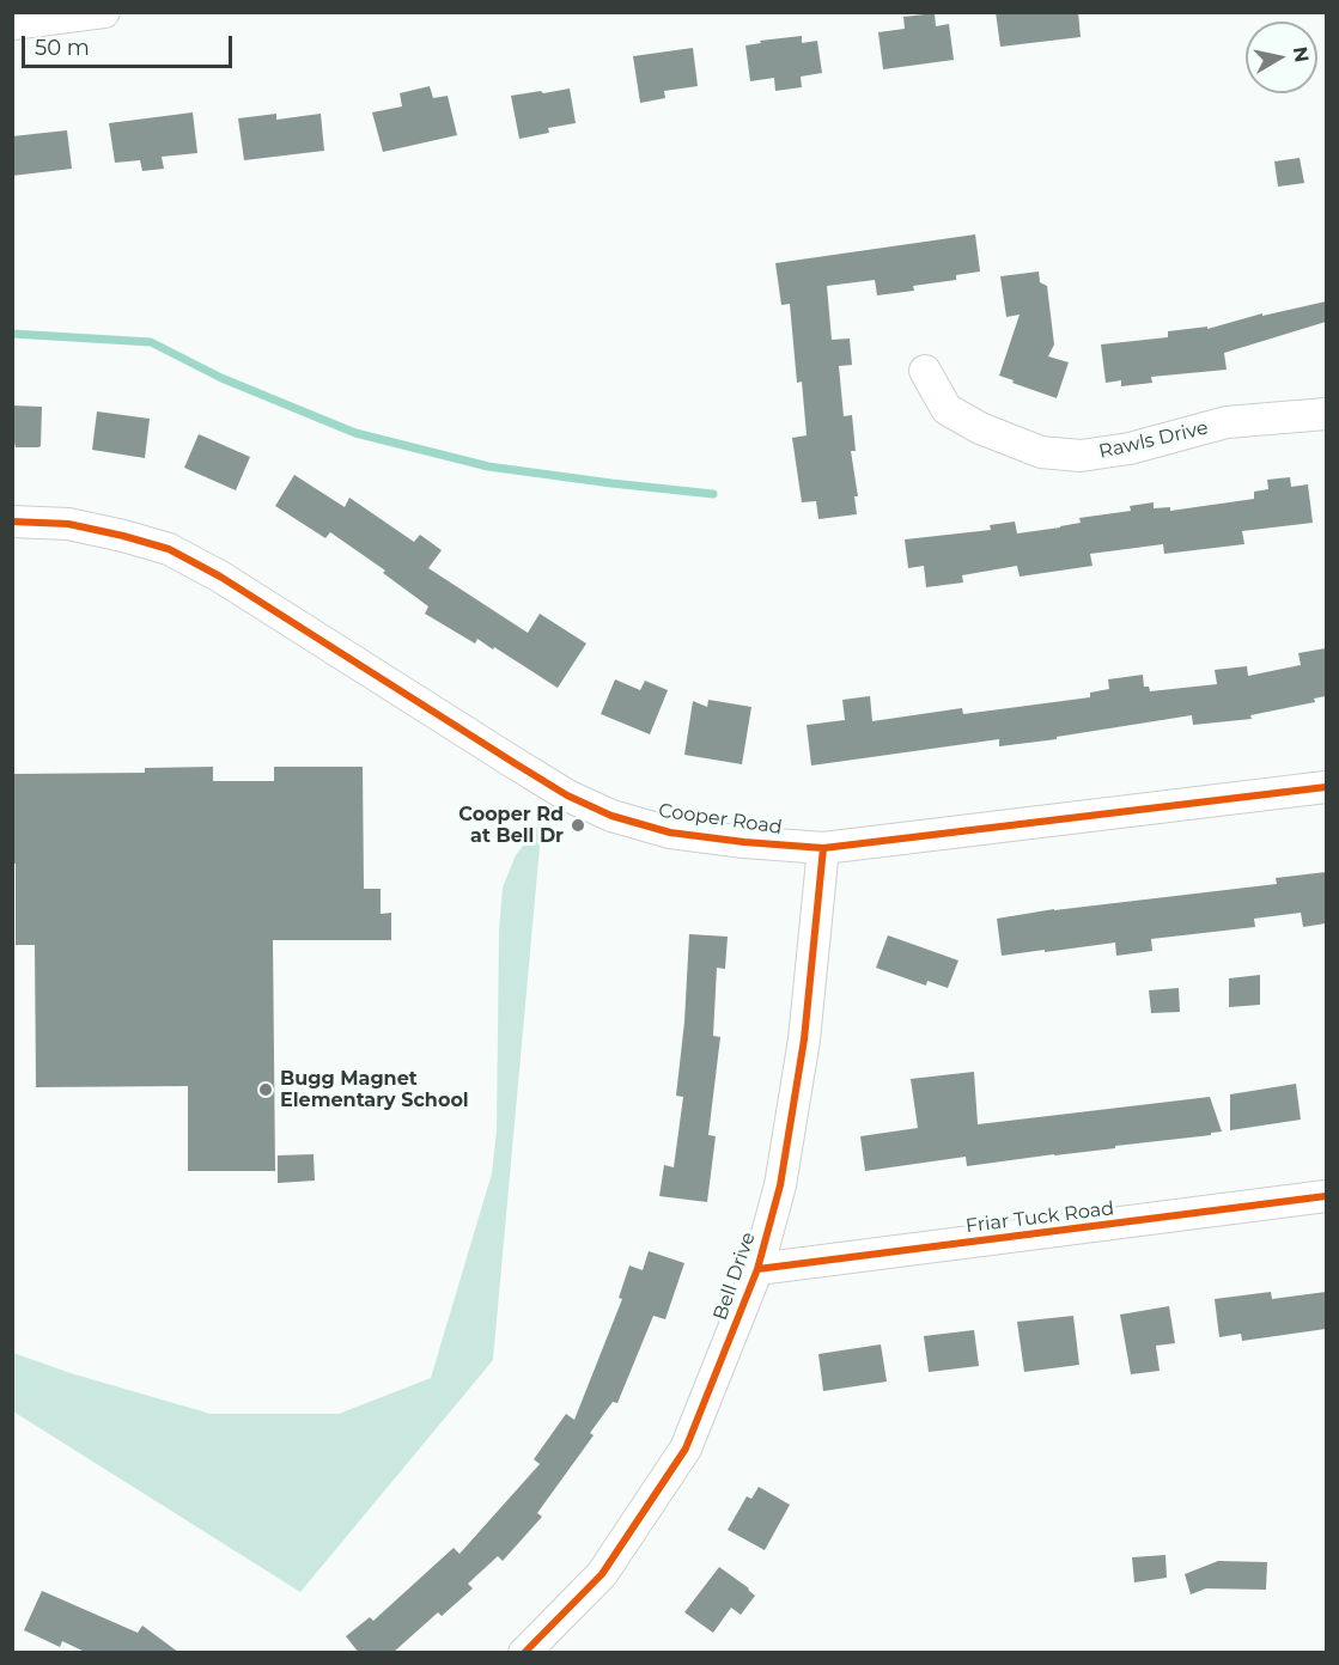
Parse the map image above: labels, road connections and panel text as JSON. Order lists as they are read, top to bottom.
{
  "streets": {
    "street": [
      "Rawls Drive",
      "Cooper Road",
      "Friar Tuck Road",
      "Bell Drive"
    ]
  },
  "crossings": [
    ["Cooper Road", "Bell Drive"],
    ["Friar Tuck Road", "Bell Drive"]
  ],
  "places": ["Cooper Rd at Bell Dr", "Bugg Magnet Elementary School"],
  "scale_bar": "50 m",
  "north": "right"
}
